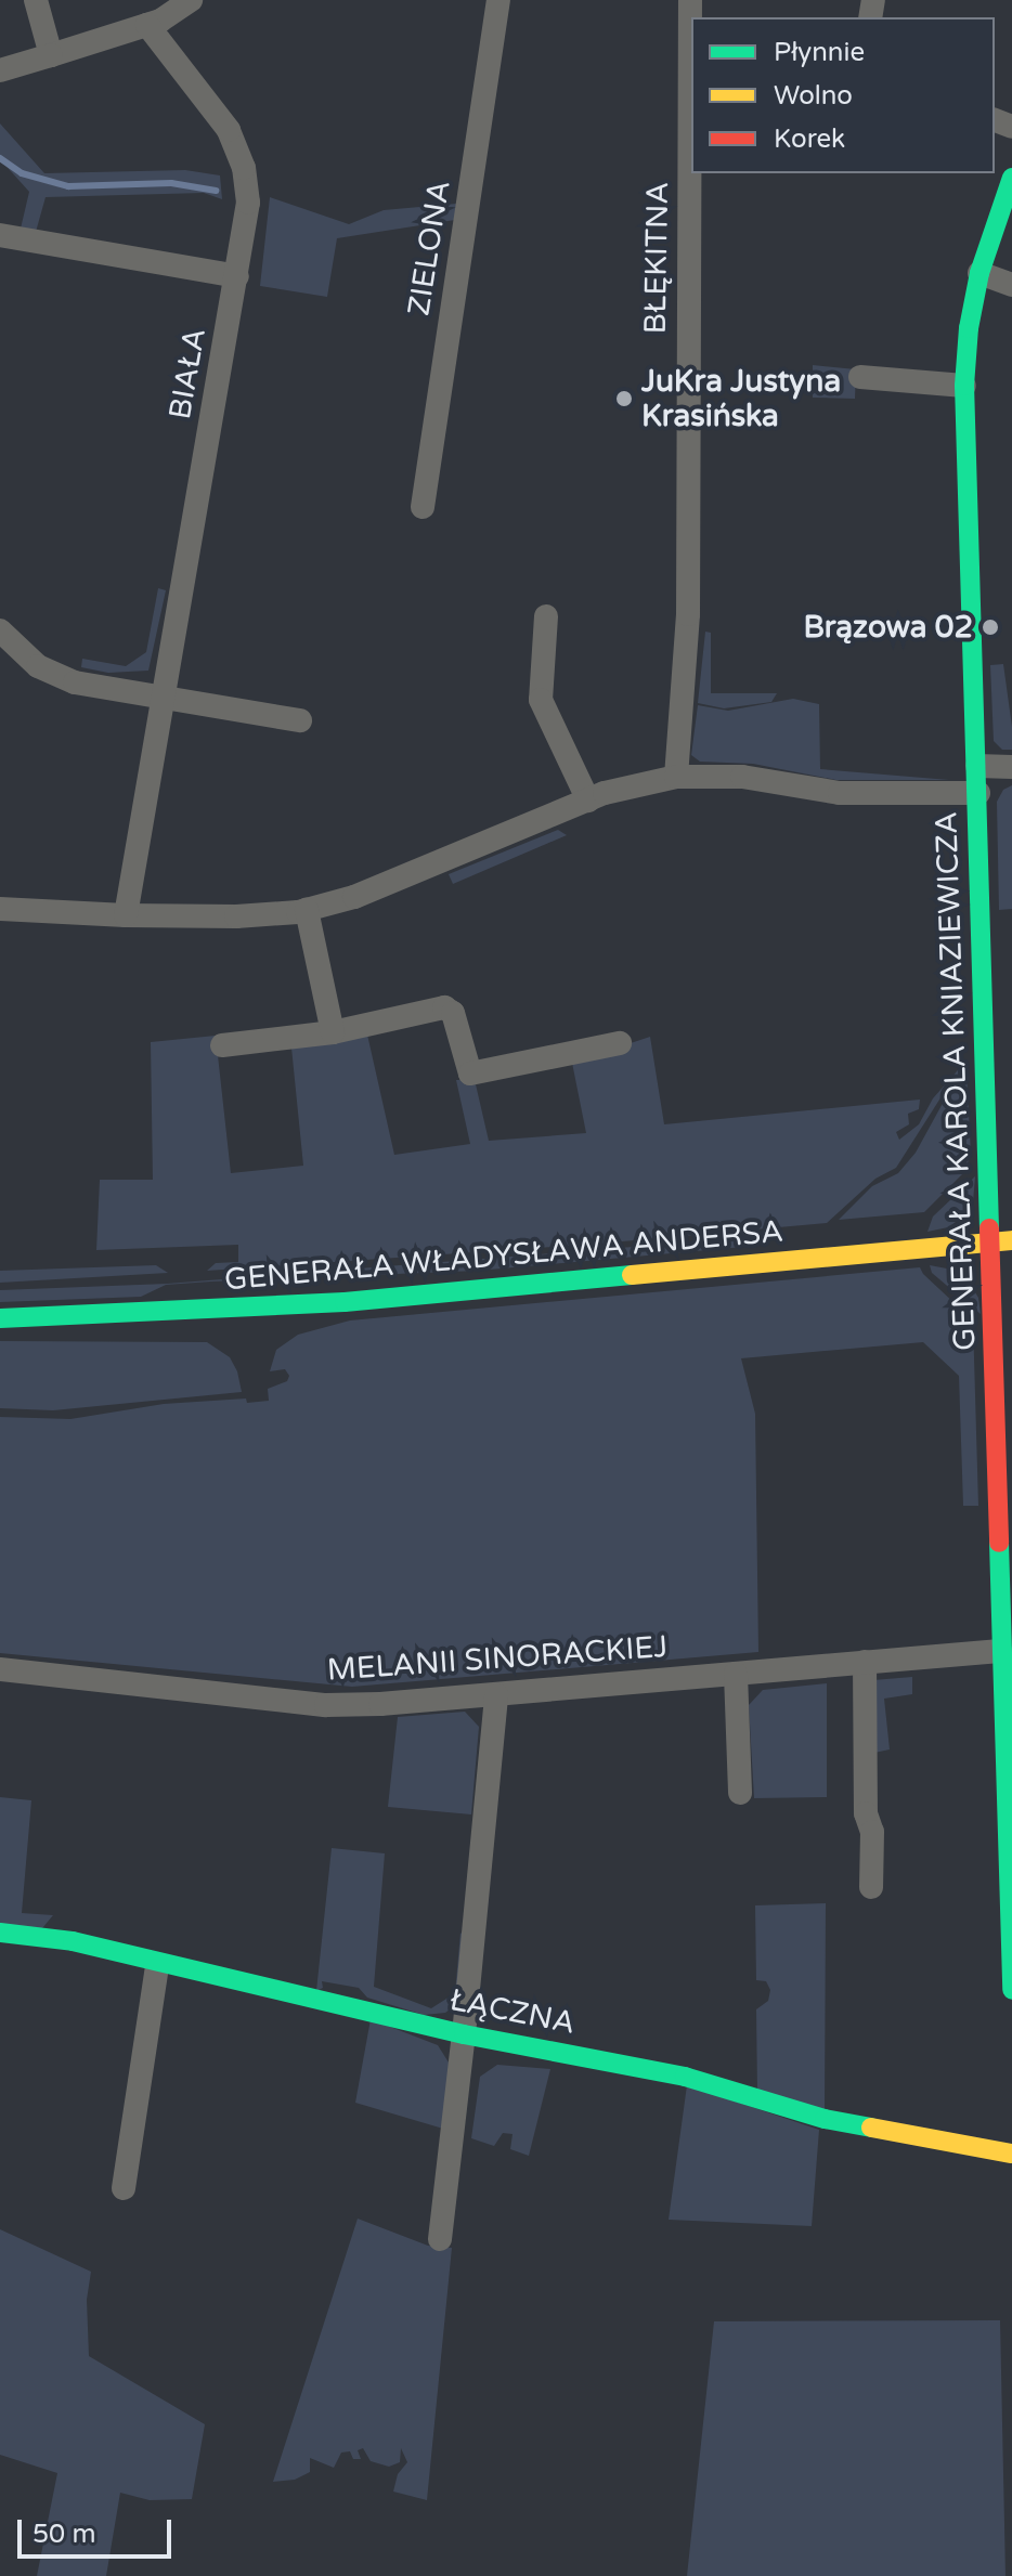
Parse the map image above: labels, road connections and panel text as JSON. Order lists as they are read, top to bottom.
{
  "streets": {
    "street": [
      "ZIELONA",
      "BŁĘKITNA",
      "BIAŁA",
      "GENERAŁA KAROLA KNIAZIEWICZA",
      "GENERAŁA WŁADYSŁAWA ANDERSA",
      "MELANII SINORACKIEJ",
      "ŁĄCZNA"
    ]
  },
  "crossings": [
    ["GENERAŁA KAROLA KNIAZIEWICZA", "GENERAŁA WŁADYSŁAWA ANDERSA"],
    ["GENERAŁA KAROLA KNIAZIEWICZA", "MELANII SINORACKIEJ"]
  ],
  "places": ["JuKra Justyna Krasińska", "Brązowa 02"],
  "legend": ["Płynnie", "Wolno", "Korek"],
  "scale_bar": "50 m"
}
